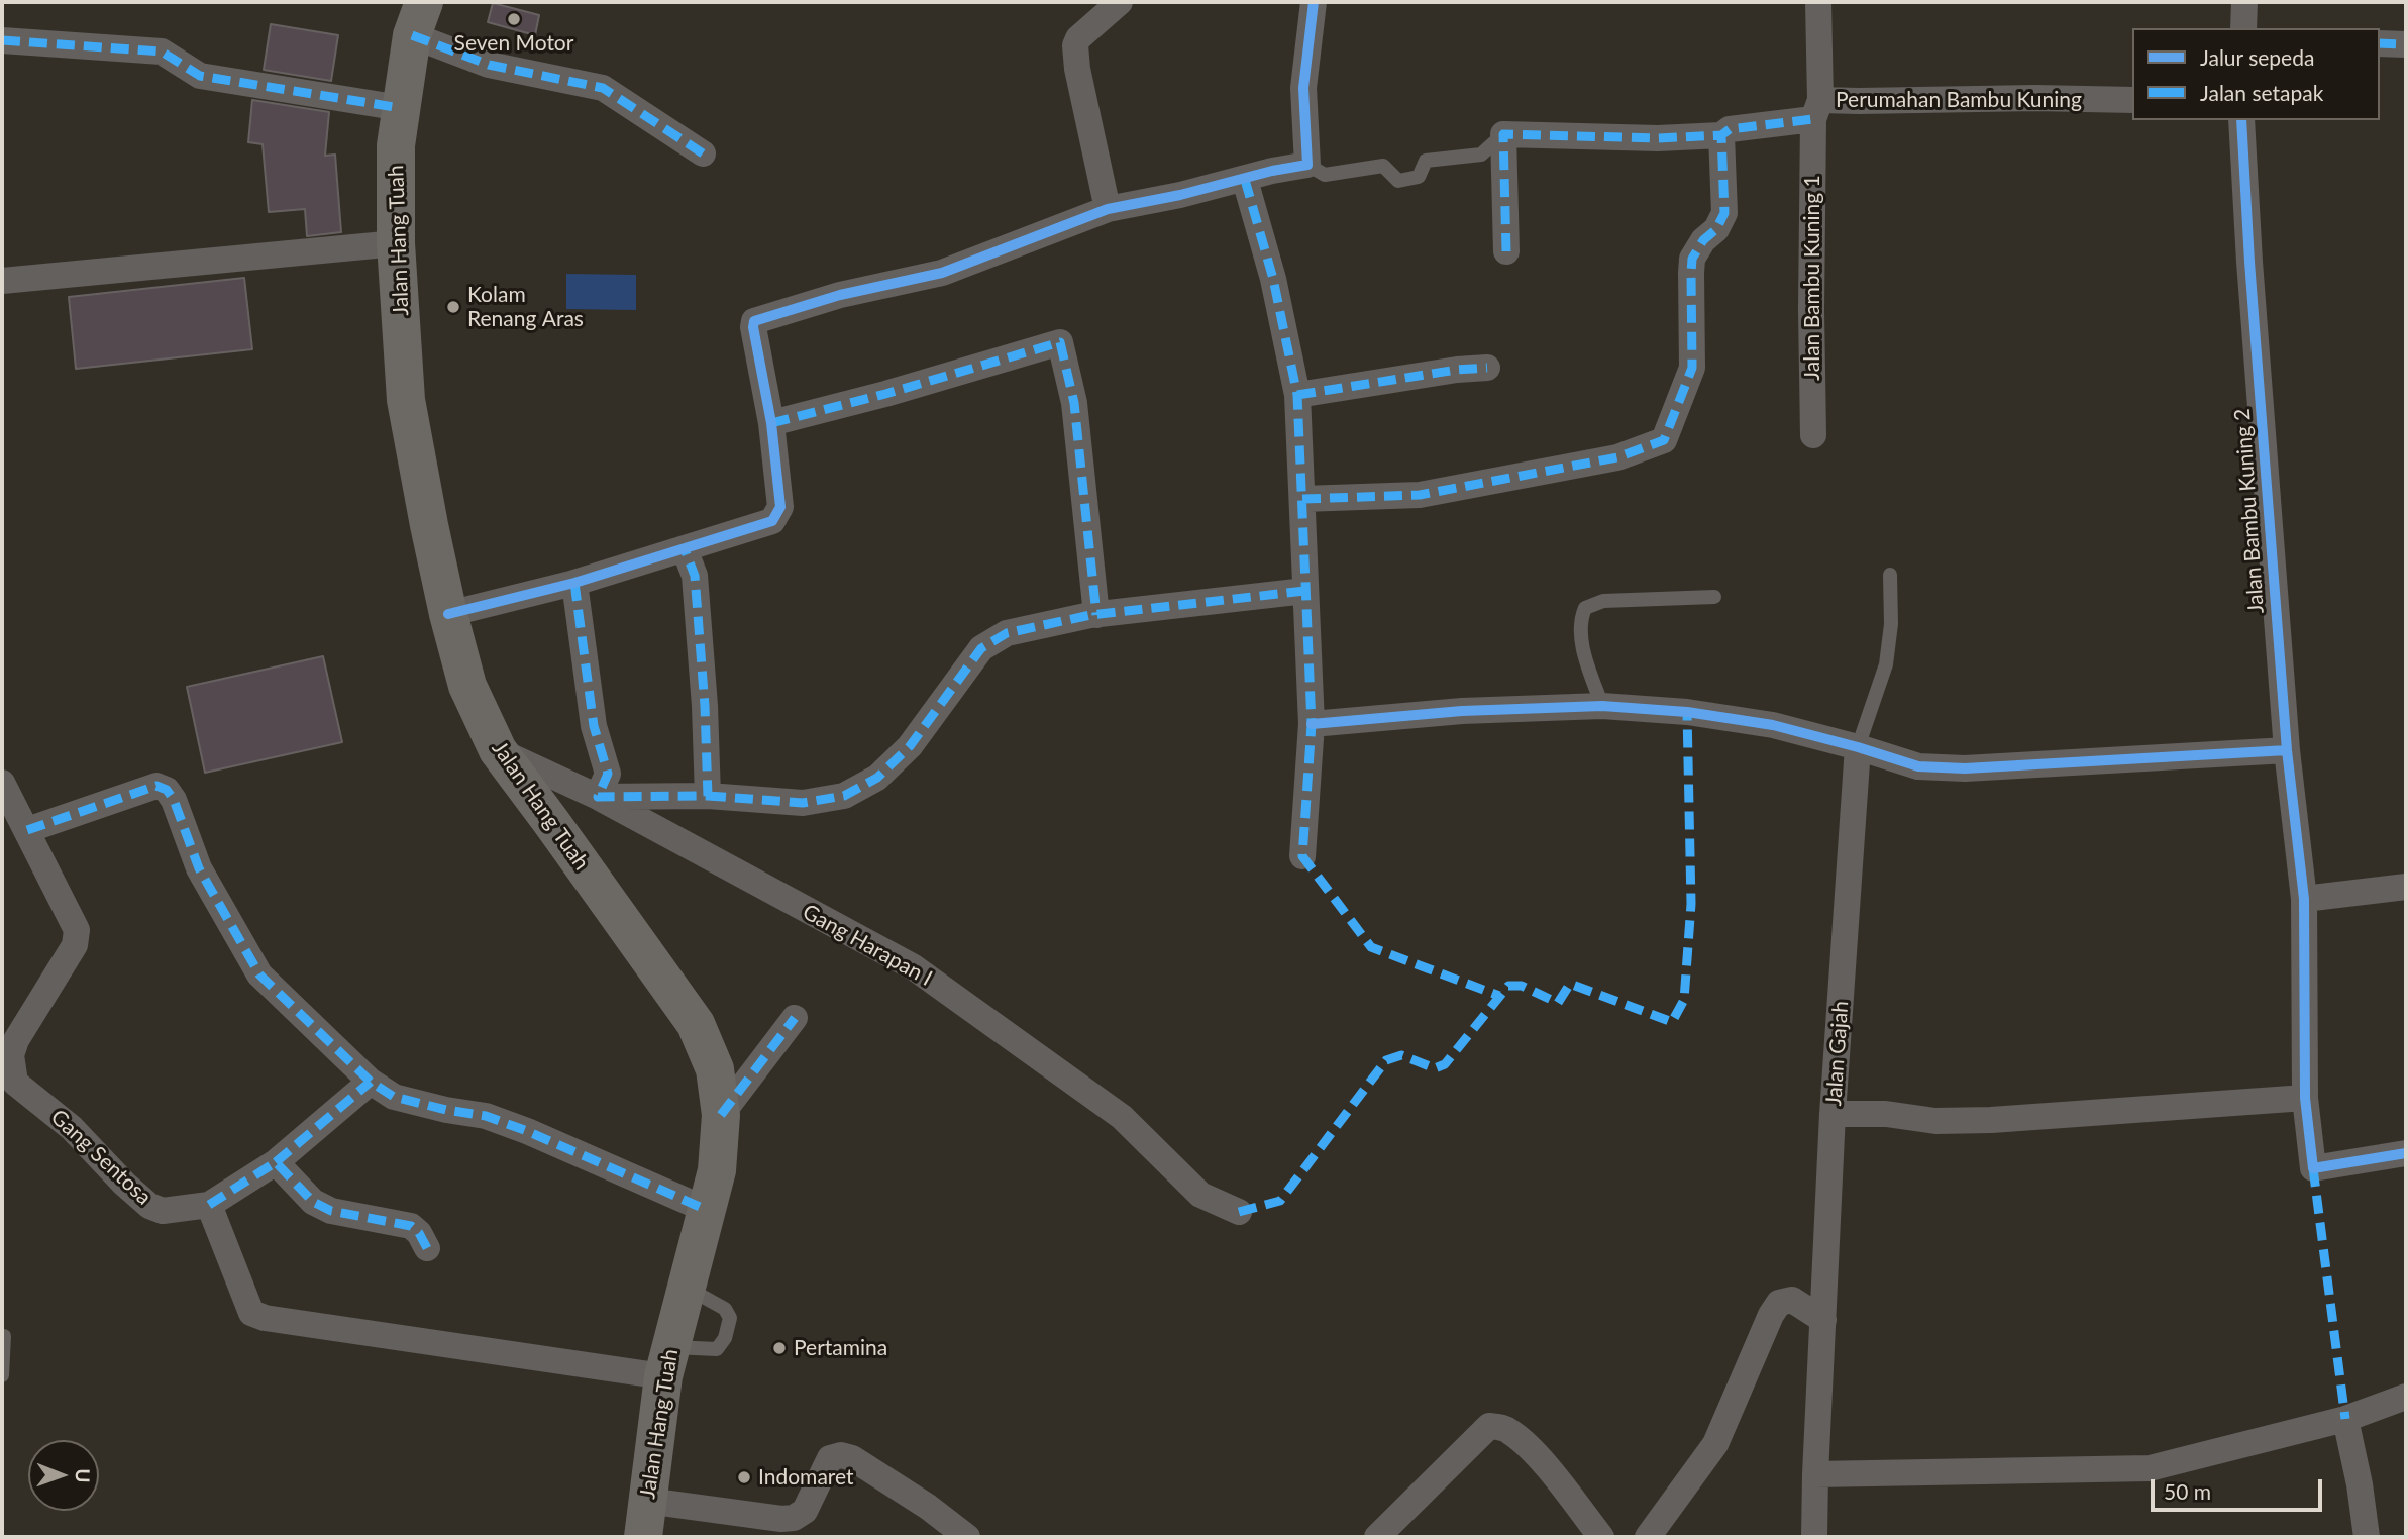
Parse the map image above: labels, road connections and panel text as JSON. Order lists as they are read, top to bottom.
{
  "streets": {
    "main road": ["Jalan Hang Tuah"],
    "street": [
      "Perumahan Bambu Kuning",
      "Jalan Bambu Kuning 1",
      "Jalan Bambu Kuning 2",
      "Gang Harapan I",
      "Jalan Gajah",
      "Gang Sentosa"
    ]
  },
  "crossings": [
    ["Perumahan Bambu Kuning", "Jalan Bambu Kuning 1"],
    ["Jalan Hang Tuah", "Gang Harapan I"]
  ],
  "places": [
    "Seven Motor",
    "Kolam Renang Aras",
    "Pertamina",
    "Indomaret"
  ],
  "legend": ["Jalur sepeda", "Jalan setapak"],
  "scale_bar": "50 m",
  "north": "right"
}
